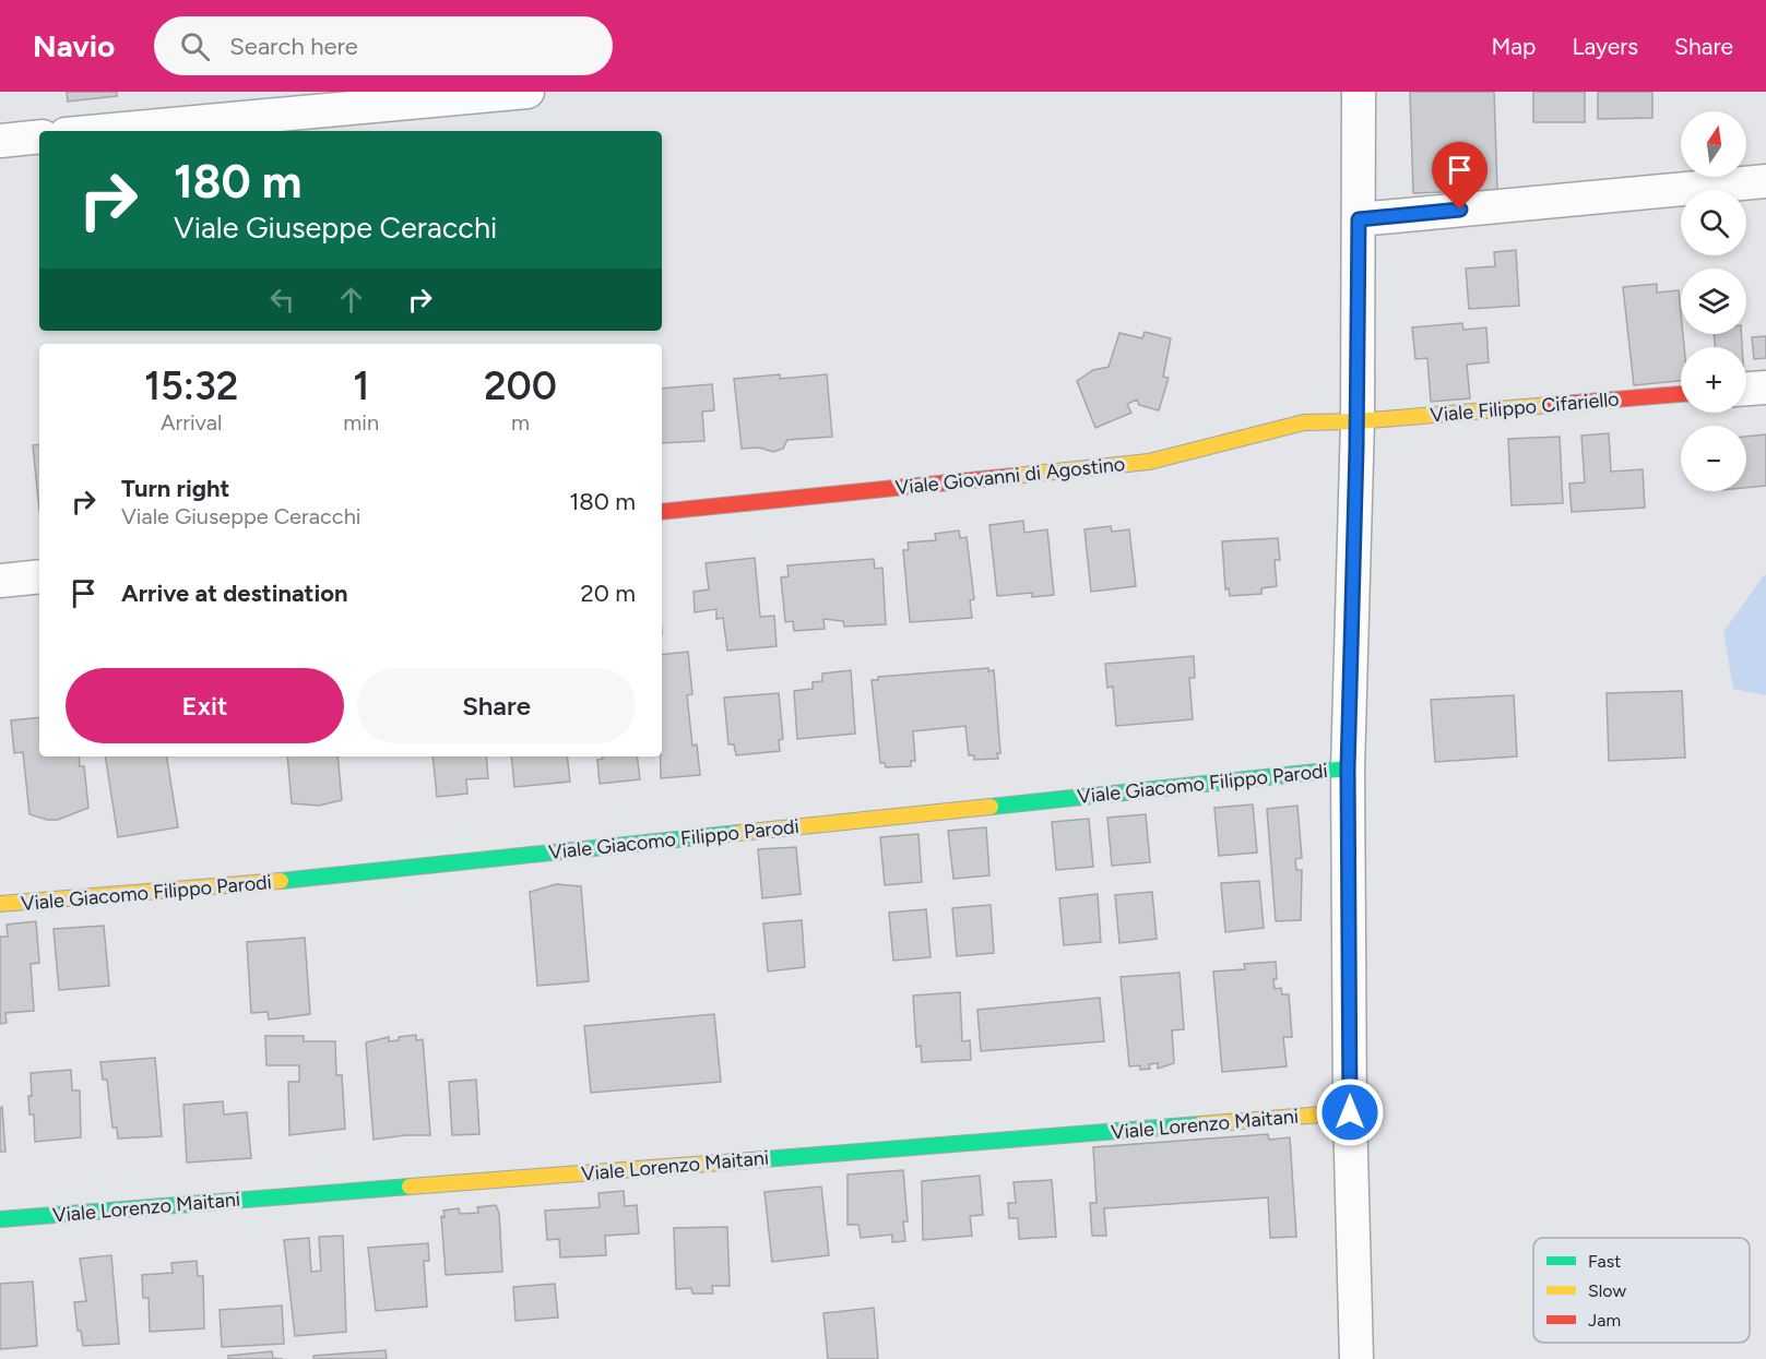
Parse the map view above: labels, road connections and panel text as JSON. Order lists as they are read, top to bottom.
{
  "streets": {
    "street": [
      "Viale Filippo Cifariello",
      "Viale Giovanni di Agostino",
      "Viale Giacomo Filippo Parodi",
      "Viale Lorenzo Maitani"
    ]
  },
  "crossings": [
    ["Viale Filippo Cifariello", "Viale Giovanni di Agostino"]
  ],
  "legend": ["Fast", "Slow", "Jam"],
  "north": "top",
  "page": {
    "header": "Navio",
    "search": "Search here",
    "nav": ["Map", "Layers", "Share"],
    "map_buttons": ["+", "−"],
    "turn": ["180 m", "Viale Giuseppe Ceracchi"],
    "eta": [
      "15:32",
      "Arrival",
      "1",
      "min",
      "200",
      "m"
    ],
    "list": [
      {
        "name": "Turn right",
        "note": "Viale Giuseppe Ceracchi",
        "value": "180 m"
      },
      {
        "name": "Arrive at destination",
        "value": "20 m"
      }
    ],
    "buttons": ["Exit", "Share"]
  }
}
